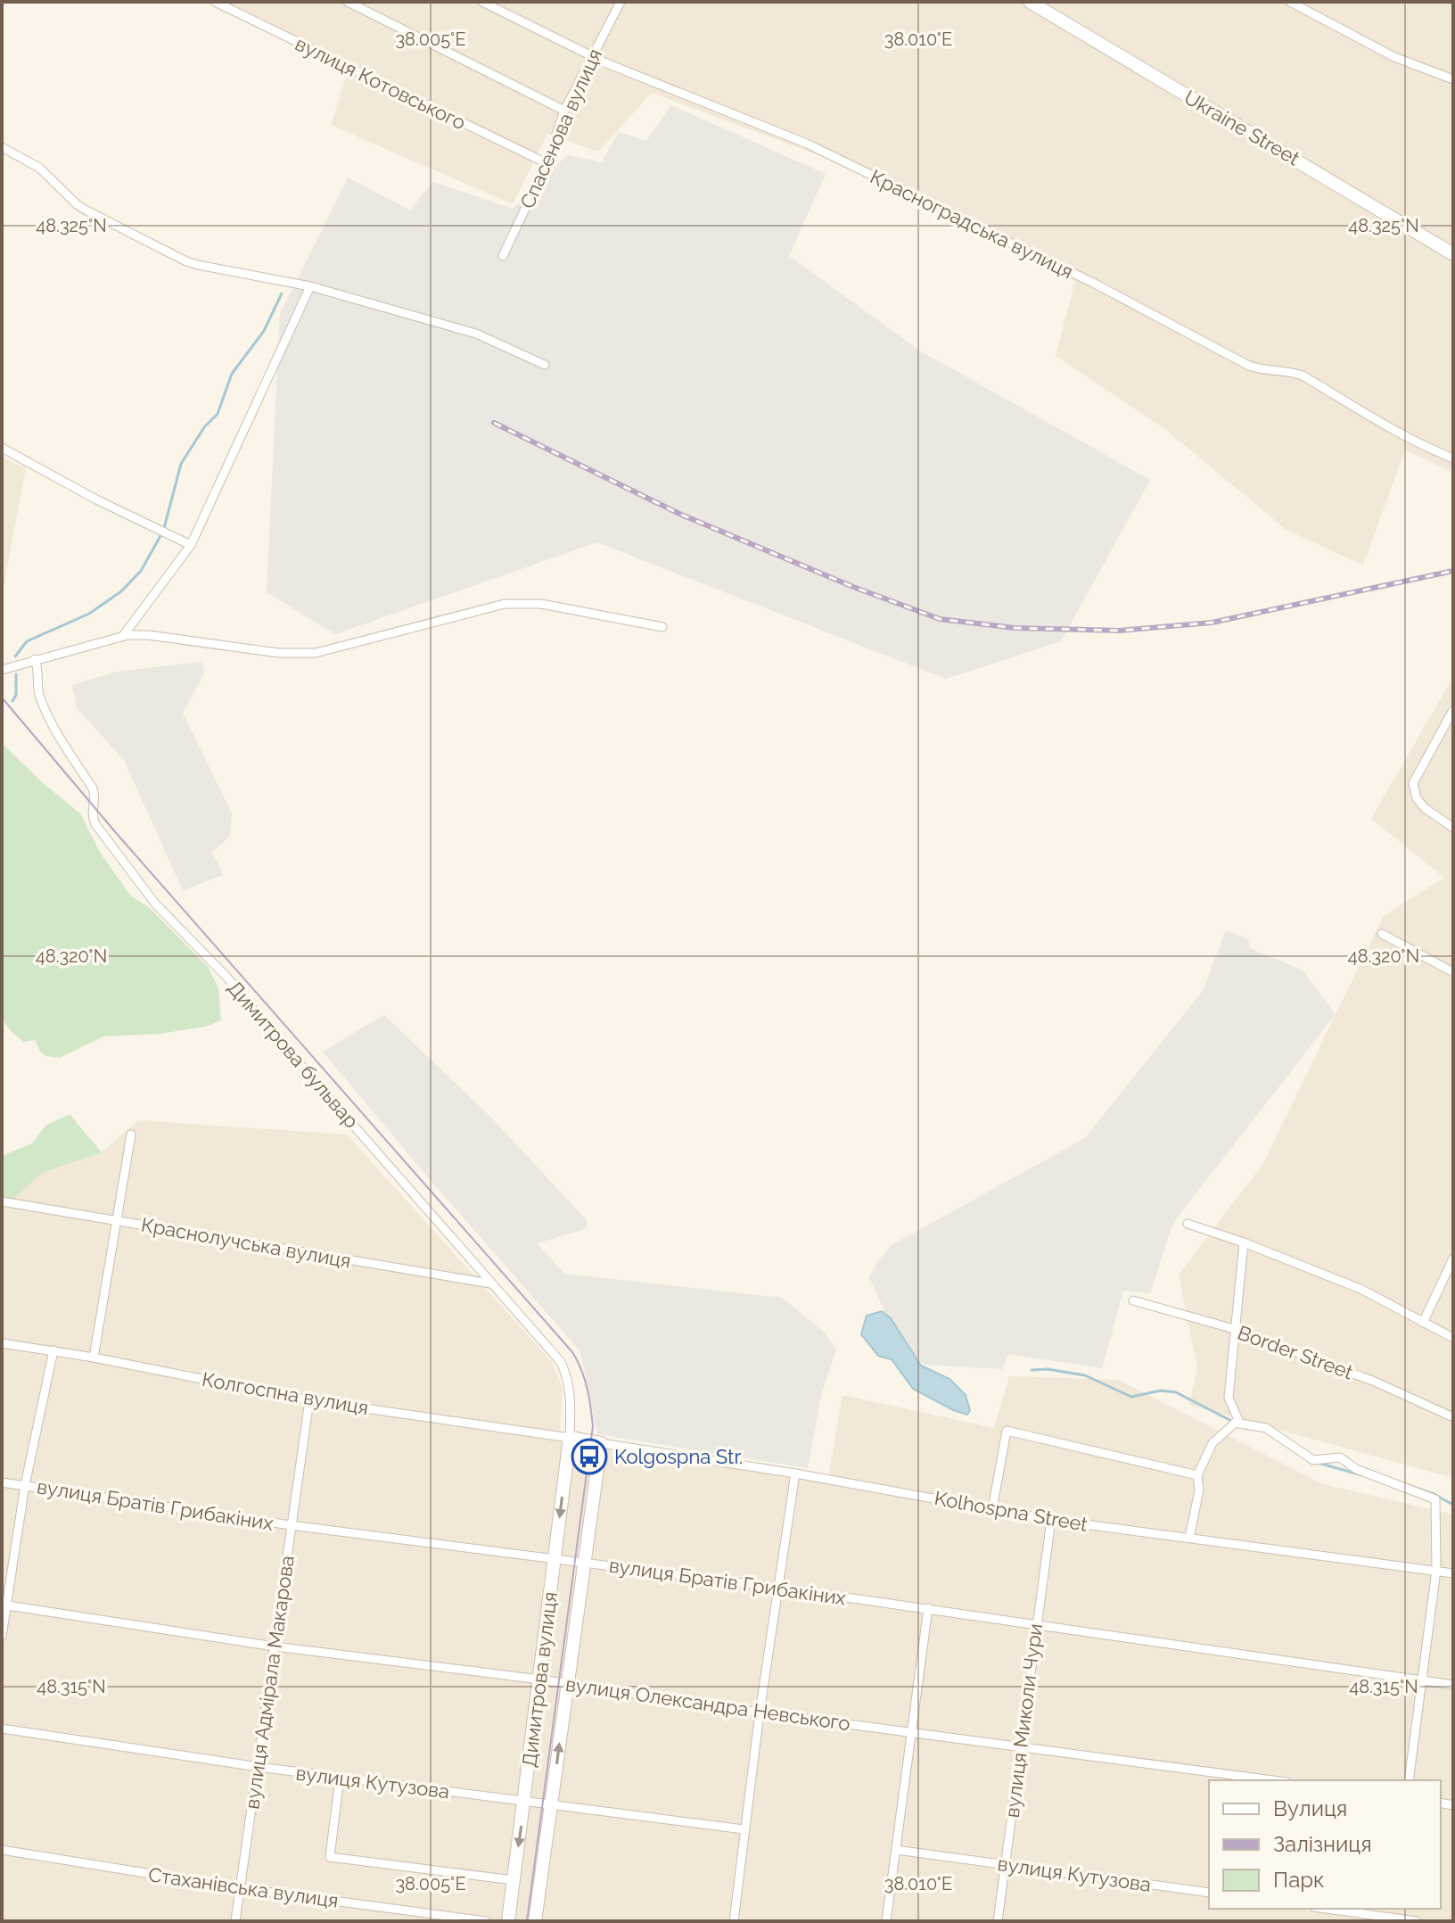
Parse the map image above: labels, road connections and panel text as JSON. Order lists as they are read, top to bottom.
{
  "streets": {
    "street": [
      "вулиця Котовського",
      "Ukraine Street",
      "Спасенова вулиця",
      "Красноградська вулиця",
      "Димитрова бульвар",
      "Краснолучська вулиця",
      "Border Street",
      "Колгоспна вулиця",
      "вулиця Братів Грибакіних",
      "Kolhospna Street",
      "Димитрова вулиця",
      "вулиця Адмірала Макарова",
      "вулиця Олександра Невського",
      "вулиця Миколи Чури",
      "вулиця Кутузова",
      "Стаханівська вулиця"
    ]
  },
  "crossings": [
    ["вулиця Котовського", "Спасенова вулиця"],
    ["Спасенова вулиця", "Красноградська вулиця"],
    ["Димитрова бульвар", "Краснолучська вулиця"],
    ["Димитрова бульвар", "Колгоспна вулиця"],
    ["Димитрова бульвар", "Kolhospna Street"],
    ["Димитрова бульвар", "Димитрова вулиця"],
    ["Колгоспна вулиця", "Kolhospna Street"],
    ["Колгоспна вулиця", "Димитрова вулиця"],
    ["Колгоспна вулиця", "вулиця Адмірала Макарова"],
    ["вулиця Братів Грибакіних", "Димитрова вулиця"],
    ["вулиця Братів Грибакіних", "вулиця Адмірала Макарова"],
    ["вулиця Братів Грибакіних", "вулиця Миколи Чури"],
    ["Kolhospna Street", "Димитрова вулиця"],
    ["Kolhospna Street", "вулиця Миколи Чури"],
    ["Димитрова вулиця", "вулиця Олександра Невського"],
    ["Димитрова вулиця", "вулиця Кутузова"],
    ["вулиця Адмірала Макарова", "вулиця Олександра Невського"],
    ["вулиця Адмірала Макарова", "вулиця Кутузова"],
    ["вулиця Адмірала Макарова", "Стаханівська вулиця"],
    ["вулиця Олександра Невського", "вулиця Миколи Чури"],
    ["вулиця Миколи Чури", "вулиця Кутузова"]
  ],
  "places": {
    "bus stop": ["Kolgospna Str."]
  },
  "legend": ["Вулиця", "Залізниця", "Парк"],
  "coordinates": [
    "38.005°E",
    "38.010°E",
    "48.325°N",
    "48.320°N",
    "48.315°N"
  ]
}
